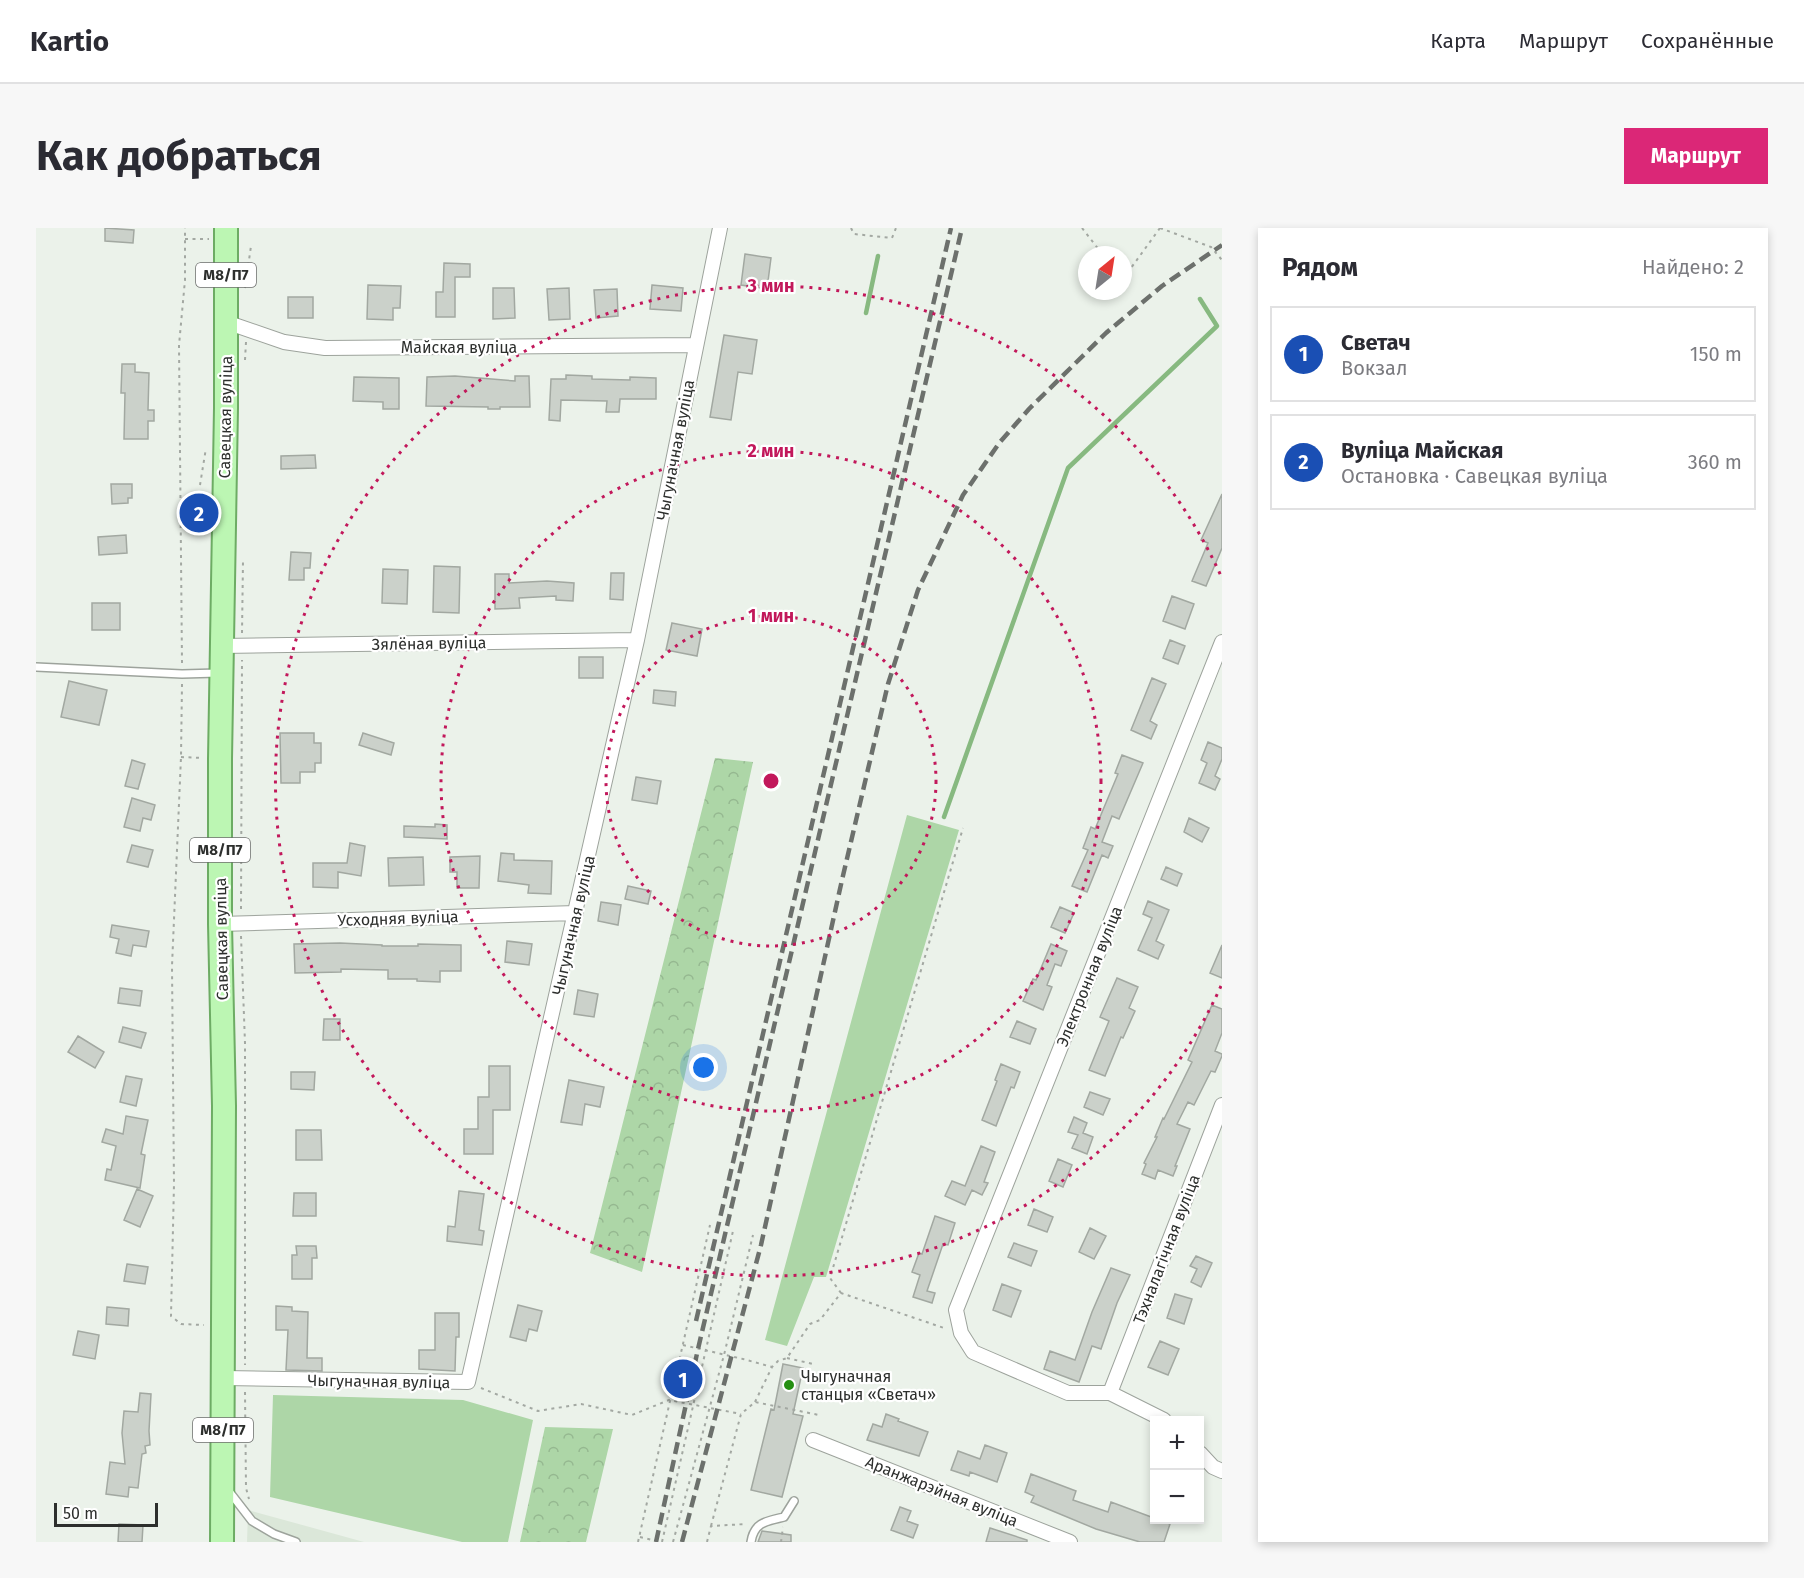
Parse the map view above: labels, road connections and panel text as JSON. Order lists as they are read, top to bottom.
{
  "streets": {
    "main road": ["М8/П7", "Савецкая вуліца"],
    "street": [
      "Майская вуліца",
      "Чыгуначная вуліца",
      "Зялёная вуліца",
      "Усходняя вуліца",
      "Электронная вуліца",
      "Тэхналагічная вуліца",
      "Аранжарэйная вуліца"
    ]
  },
  "crossings": [
    ["Майская вуліца", "Савецкая вуліца"],
    ["Майская вуліца", "Чыгуначная вуліца"],
    ["Савецкая вуліца", "Чыгуначная вуліца"],
    ["Савецкая вуліца", "Зялёная вуліца"],
    ["Савецкая вуліца", "Усходняя вуліца"],
    ["Чыгуначная вуліца", "Зялёная вуліца"],
    ["Чыгуначная вуліца", "Усходняя вуліца"]
  ],
  "places": ["Чыгуначная станцыя «Светач»"],
  "scale_bar": "50 m",
  "north": "top right",
  "page": {
    "header": "Kartio",
    "nav": ["Карта", "Маршрут", "Сохранённые"],
    "buttons": "Маршрут",
    "title": "Как добраться",
    "heading": ["Рядом", "Найдено: 2"],
    "list": [
      {
        "mark": "1",
        "name": "Светач",
        "note": "Вокзал",
        "value": "150 m"
      },
      {
        "mark": "2",
        "name": "Вуліца Майская",
        "note": "Остановка · Савецкая вуліца",
        "value": "360 m"
      }
    ],
    "pins": ["2", "1"],
    "map_buttons": ["+", "−"],
    "scale": "50 m"
  },
  "rings": ["3 мин", "2 мин", "1 мин"]
}
